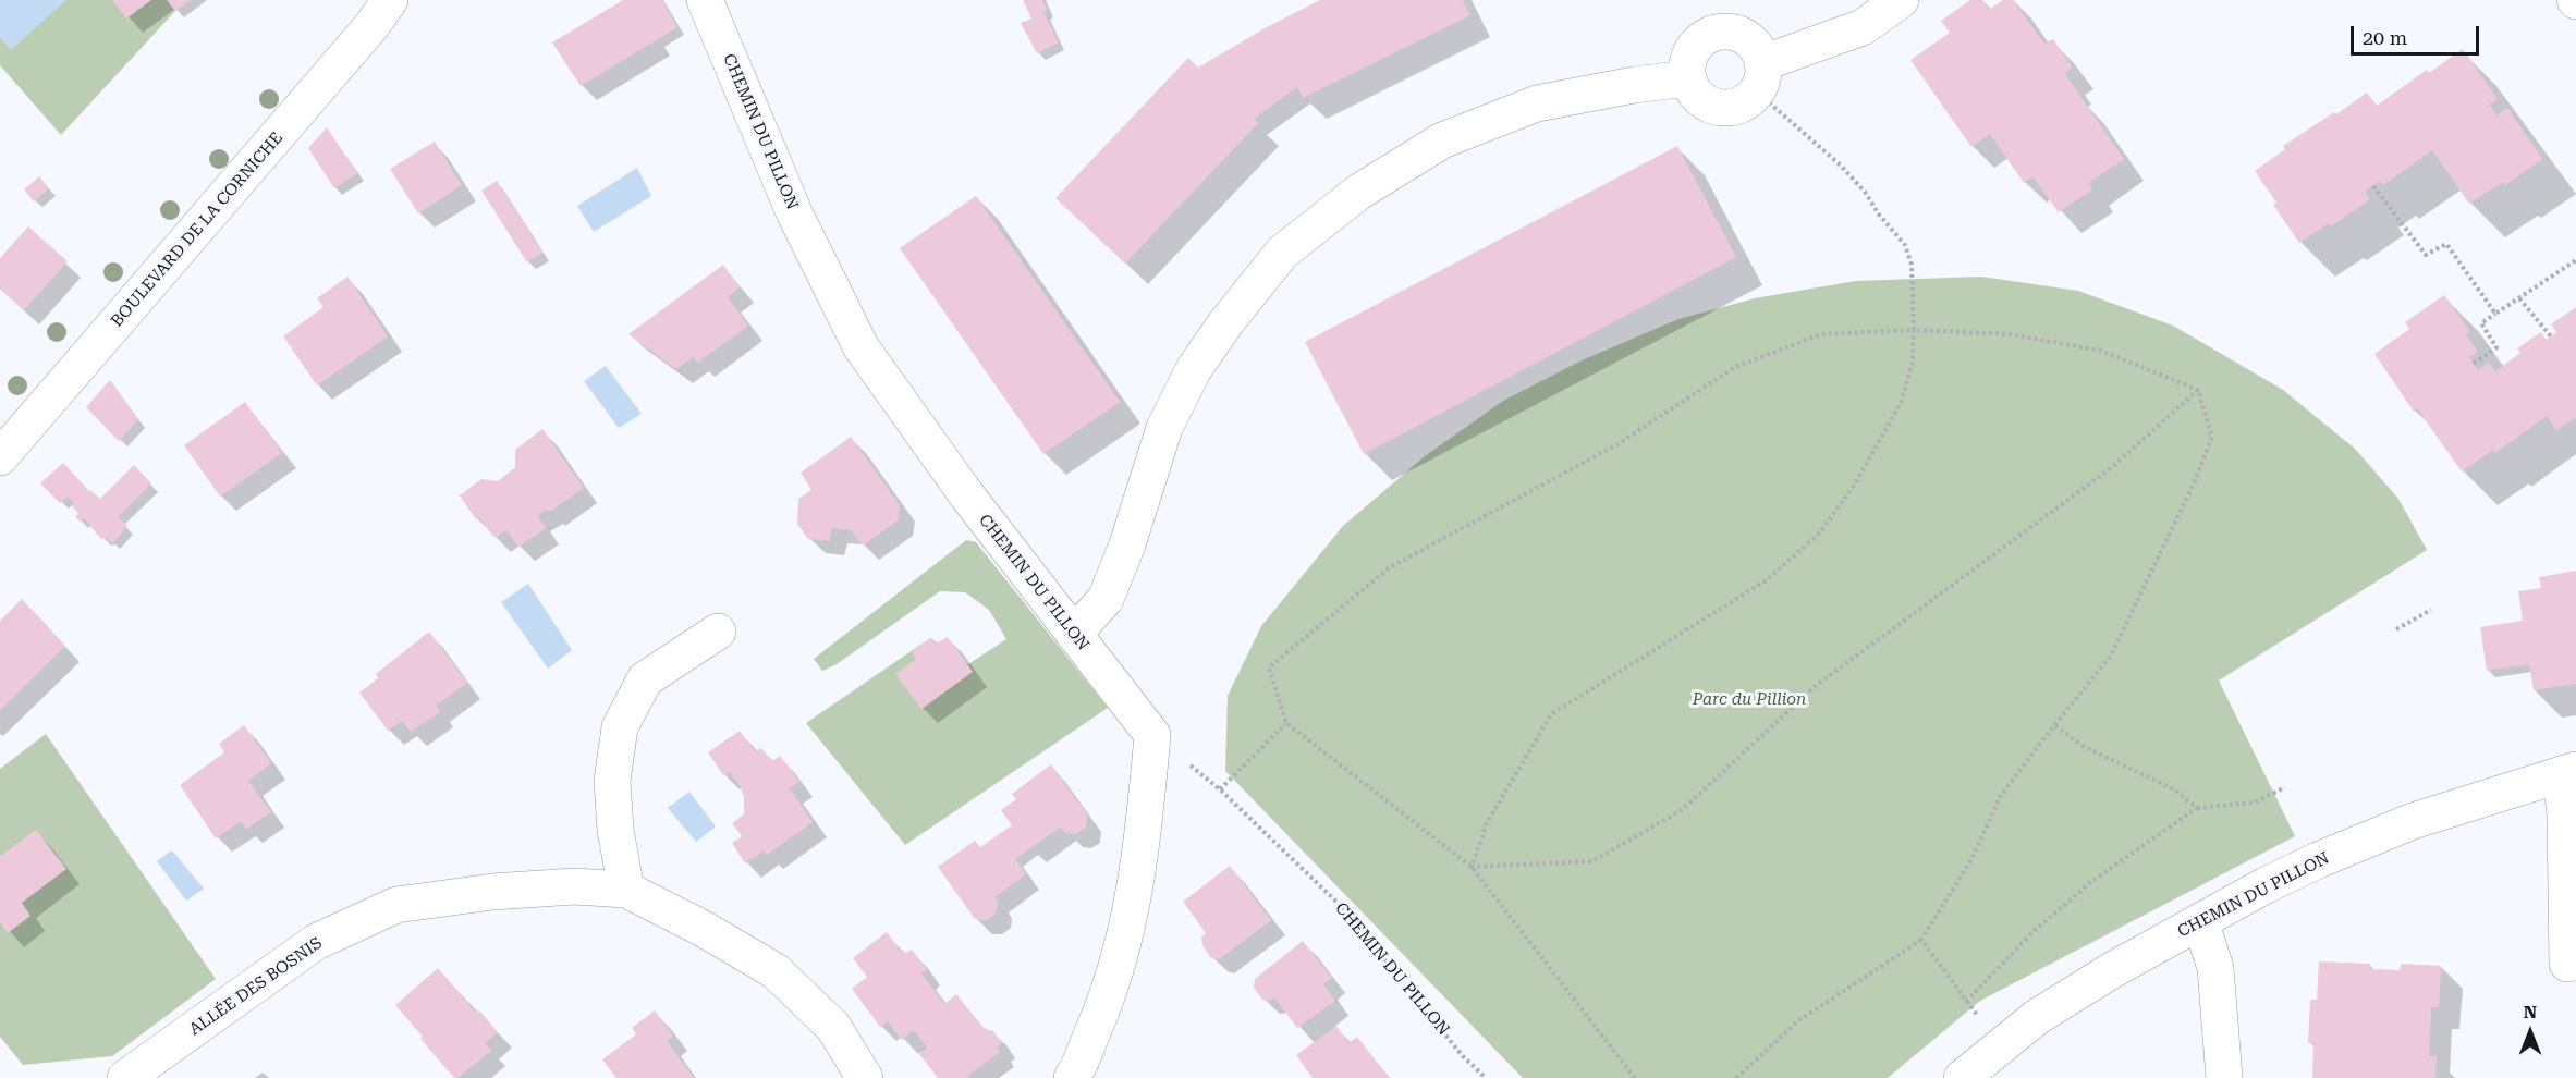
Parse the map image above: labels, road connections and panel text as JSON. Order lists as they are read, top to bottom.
{
  "streets": {
    "street": ["CHEMIN DU PILLON", "BOULEVARD DE LA CORNICHE", "ALLÉE DES BOSNIS"]
  },
  "parks": ["Parc du Pillion"],
  "scale_bar": "20 m",
  "north": "top"
}
